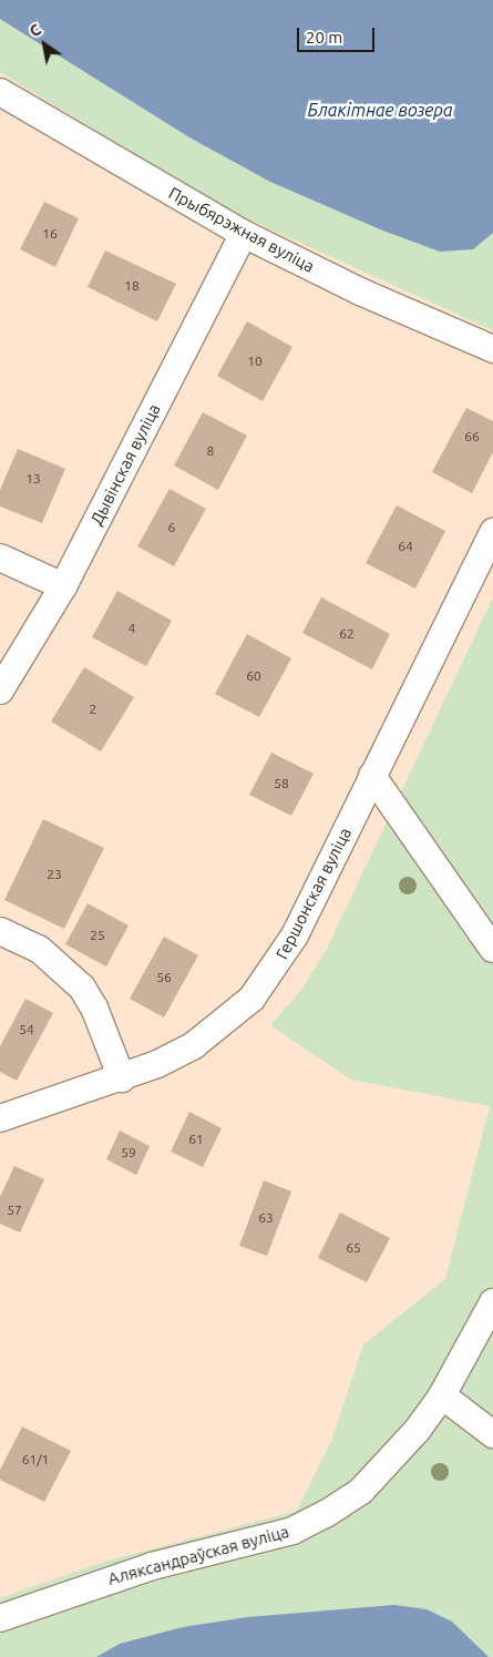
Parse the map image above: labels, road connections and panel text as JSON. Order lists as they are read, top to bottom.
{
  "streets": {
    "street": [
      "Прыбярэжная вуліца",
      "Дывінская вуліца",
      "Гершонская вуліца",
      "Аляксандраўская вуліца"
    ]
  },
  "crossings": [
    ["Прыбярэжная вуліца", "Дывінская вуліца"]
  ],
  "water": ["Блакітнае возера"],
  "house_numbers": [
    "16",
    "18",
    "10",
    "66",
    "8",
    "13",
    "6",
    "64",
    "4",
    "62",
    "60",
    "2",
    "58",
    "23",
    "25",
    "56",
    "54",
    "61",
    "59",
    "57",
    "63",
    "65",
    "61/1"
  ],
  "scale_bar": "20 m",
  "north": "top left"
}
